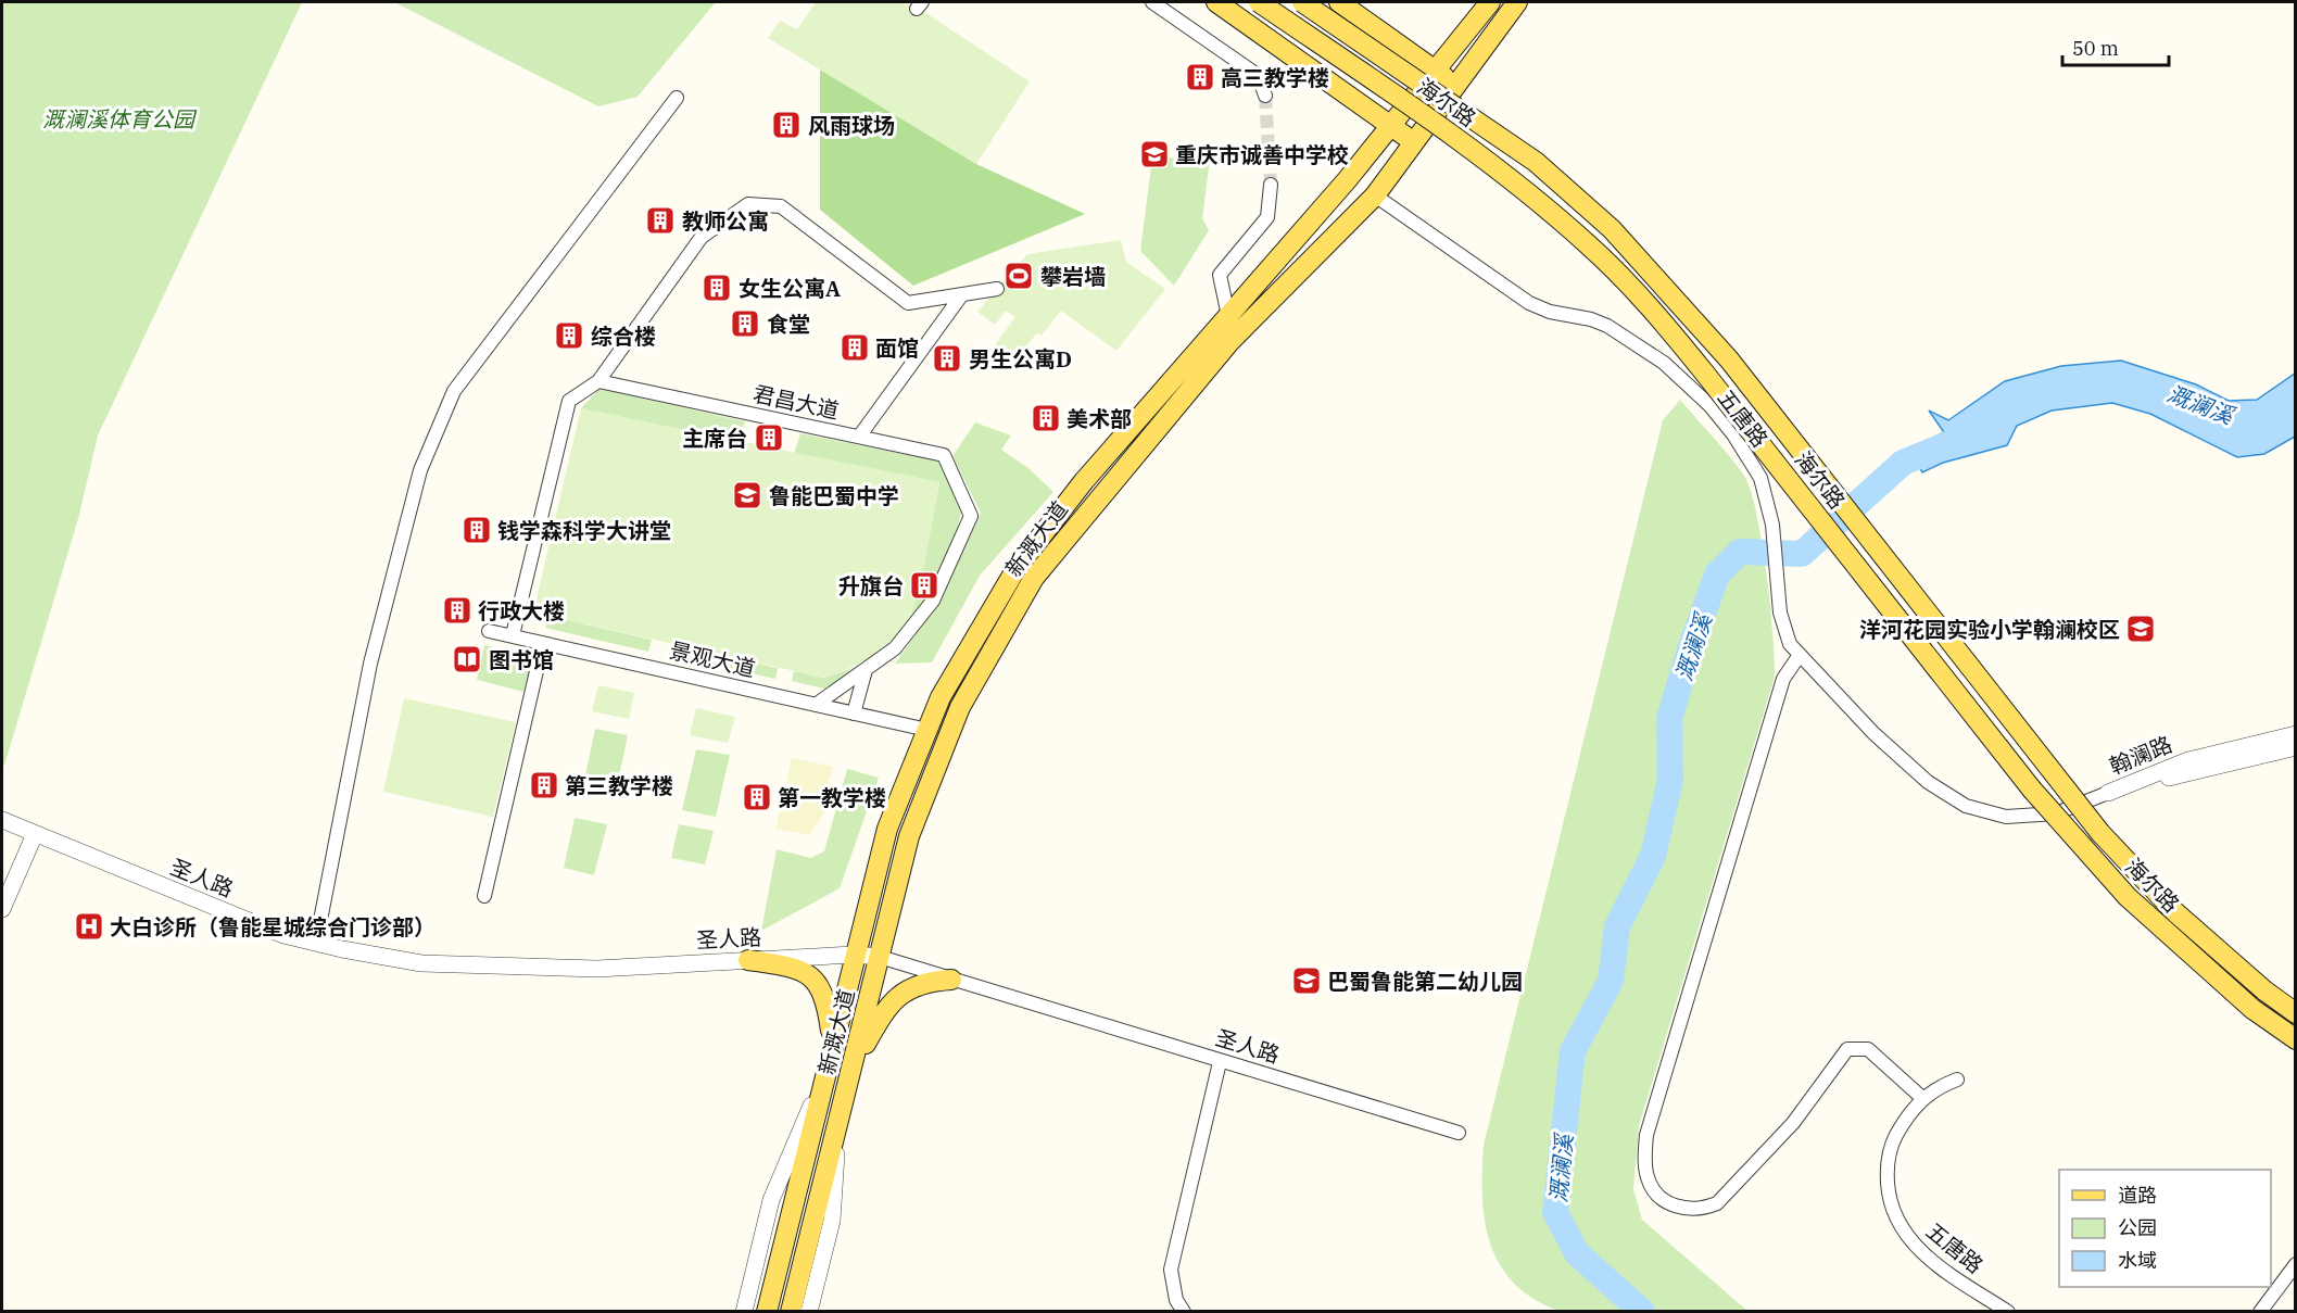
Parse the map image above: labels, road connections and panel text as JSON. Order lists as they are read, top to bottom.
{
  "streets": {
    "main road": ["海尔路", "新溉大道"],
    "street": [
      "君昌大道",
      "五唐路",
      "景观大道",
      "翰澜路",
      "圣人路"
    ]
  },
  "crossings": [
    ["君昌大道", "景观大道"],
    ["五唐路", "新溉大道"],
    ["五唐路", "翰澜路"],
    ["新溉大道", "景观大道"],
    ["新溉大道", "圣人路"]
  ],
  "water": ["溉澜溪"],
  "parks": ["溉澜溪体育公园"],
  "places": {
    "building": [
      "高三教学楼",
      "风雨球场",
      "教师公寓",
      "女生公寓A",
      "食堂",
      "综合楼",
      "面馆",
      "男生公寓D",
      "美术部",
      "主席台",
      "钱学森科学大讲堂",
      "升旗台",
      "行政大楼",
      "第三教学楼",
      "第一教学楼"
    ],
    "school or university": [
      "重庆市诚善中学校",
      "鲁能巴蜀中学",
      "洋河花园实验小学翰澜校区",
      "巴蜀鲁能第二幼儿园"
    ],
    "sports": ["攀岩墙"],
    "library": ["图书馆"],
    "hospital": ["大白诊所（鲁能星城综合门诊部）"]
  },
  "legend": ["道路", "公园", "水域"],
  "scale_bar": "50 m"
}
